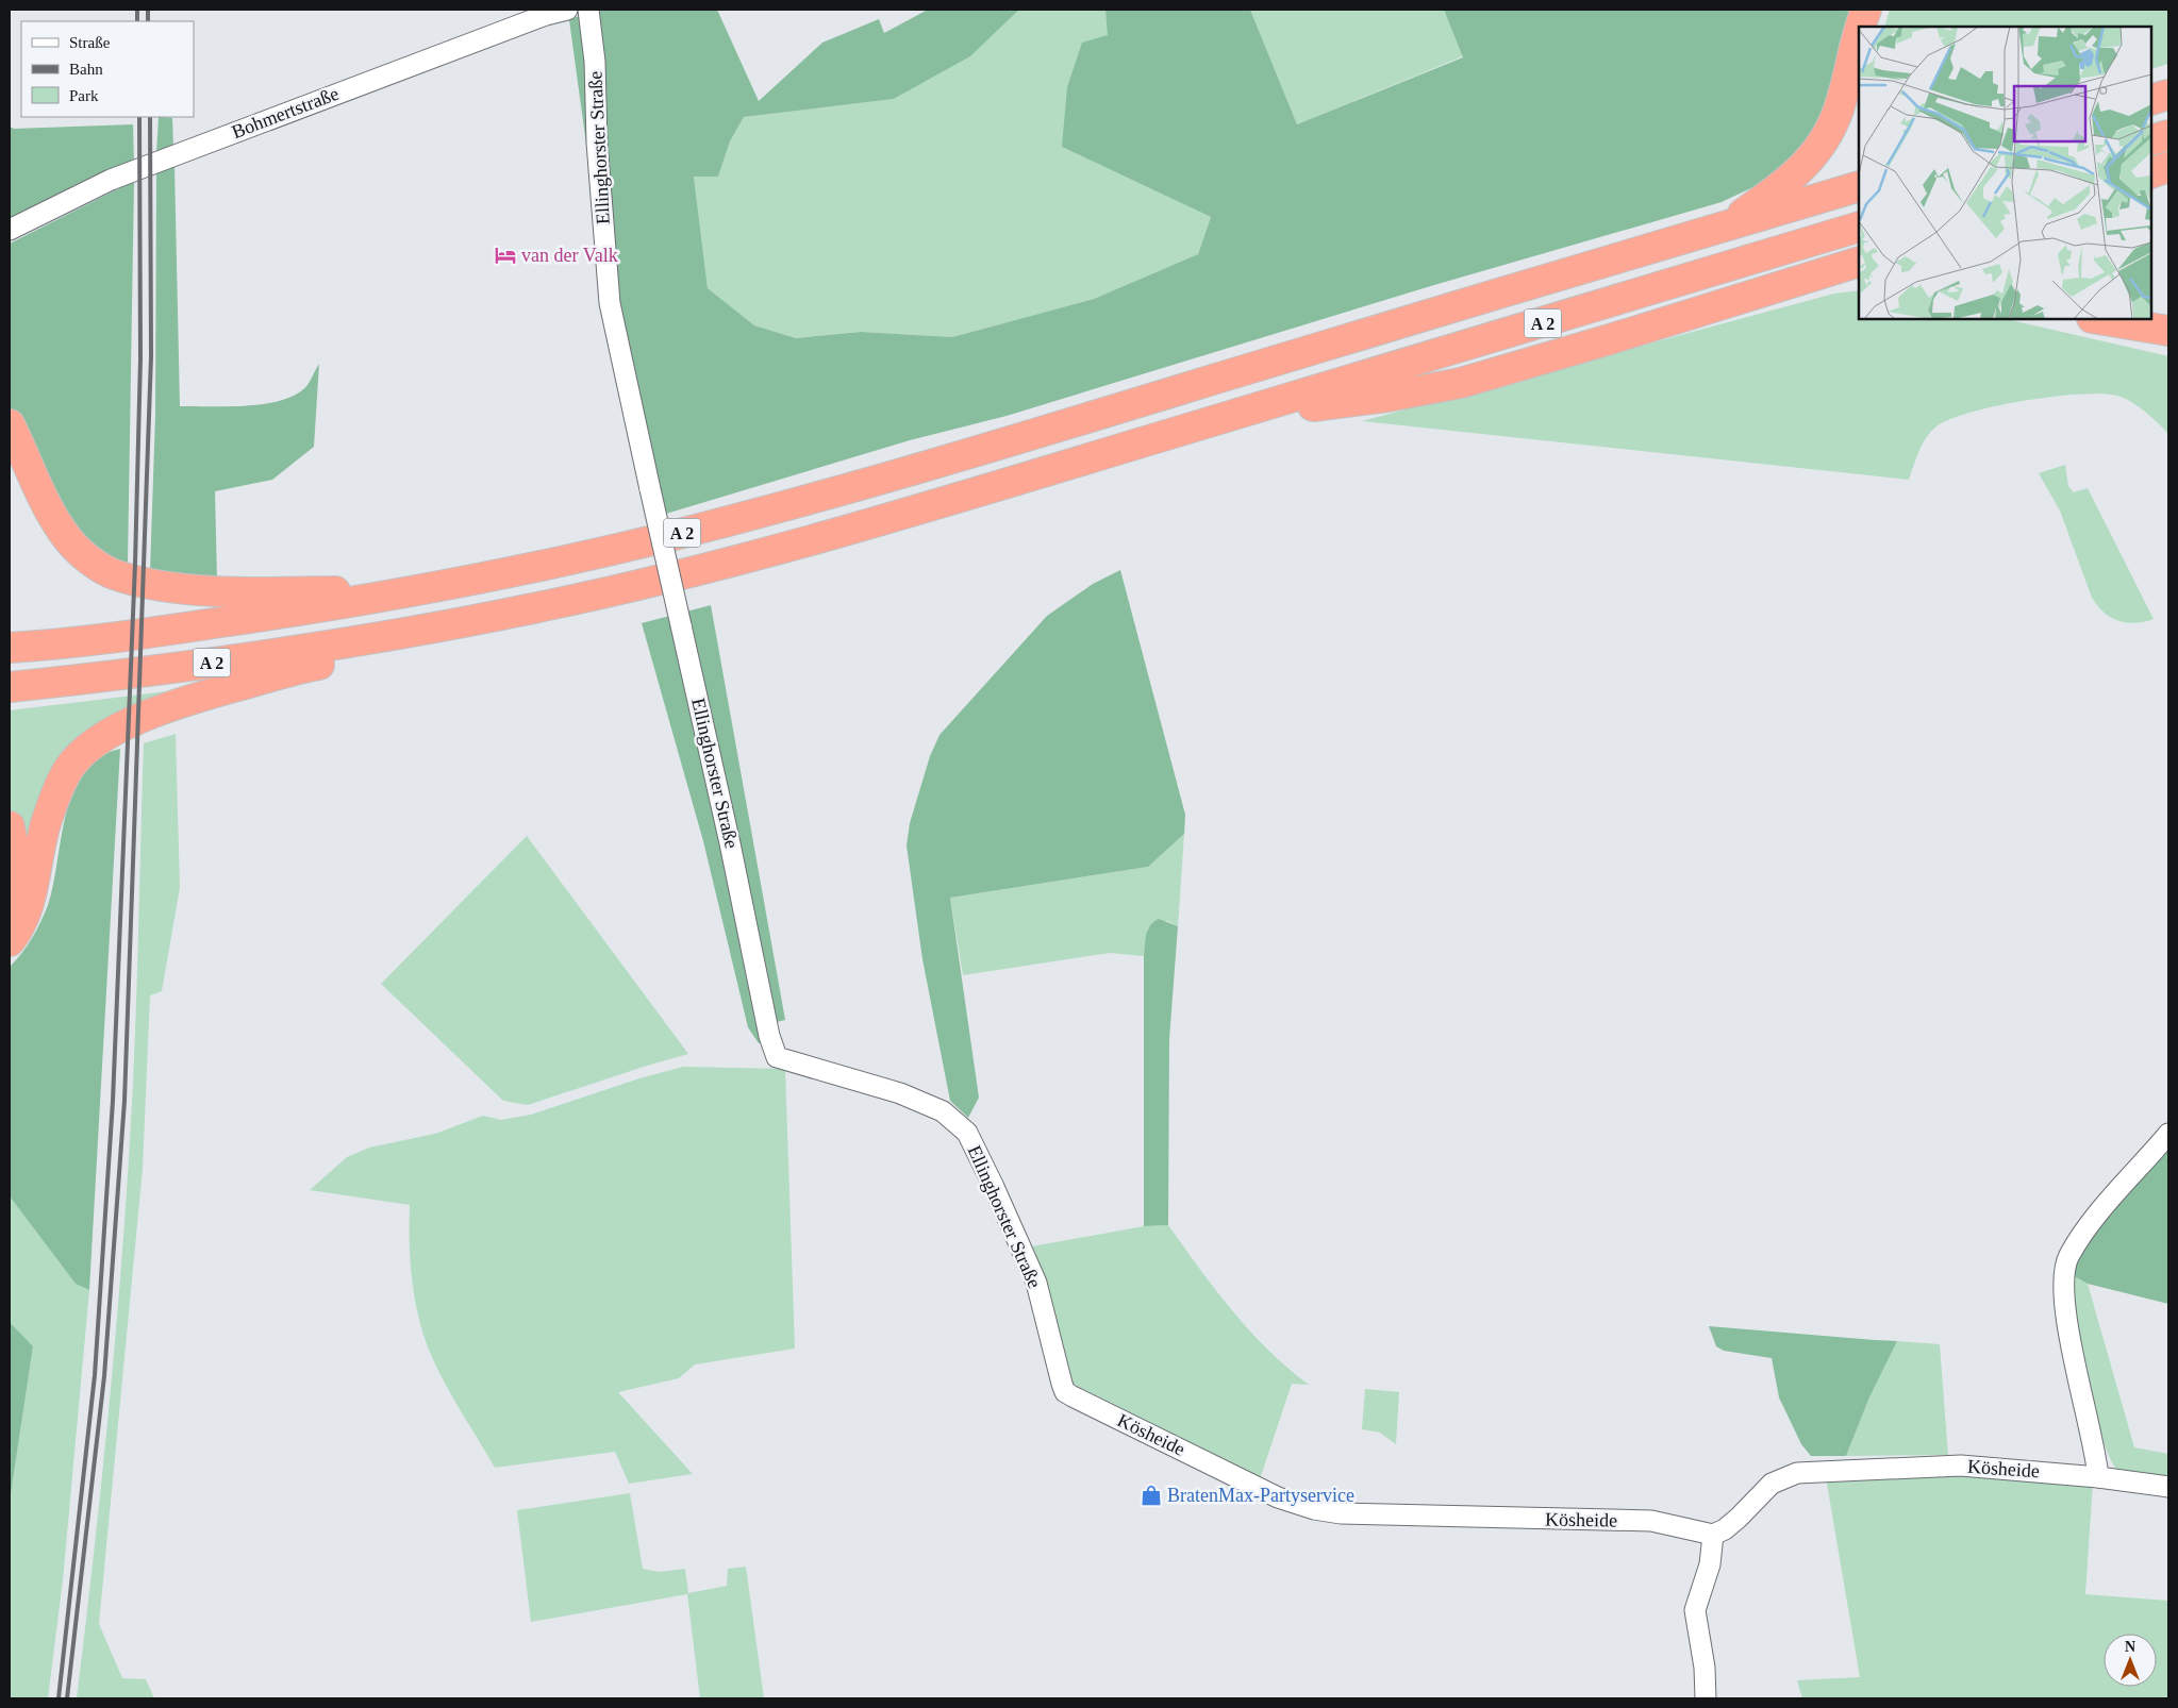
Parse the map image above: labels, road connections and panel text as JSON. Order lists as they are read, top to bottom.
{
  "streets": {
    "highway": ["A 2"],
    "street": ["Bohmertstraße", "Ellinghorster Straße", "Kösheide"]
  },
  "crossings": [
    ["Ellinghorster Straße", "Kösheide"]
  ],
  "places": {
    "hotel": ["van der Valk"],
    "shop": ["BratenMax-Partyservice"]
  },
  "legend": ["Straße", "Bahn", "Park"],
  "north": "top"
}
